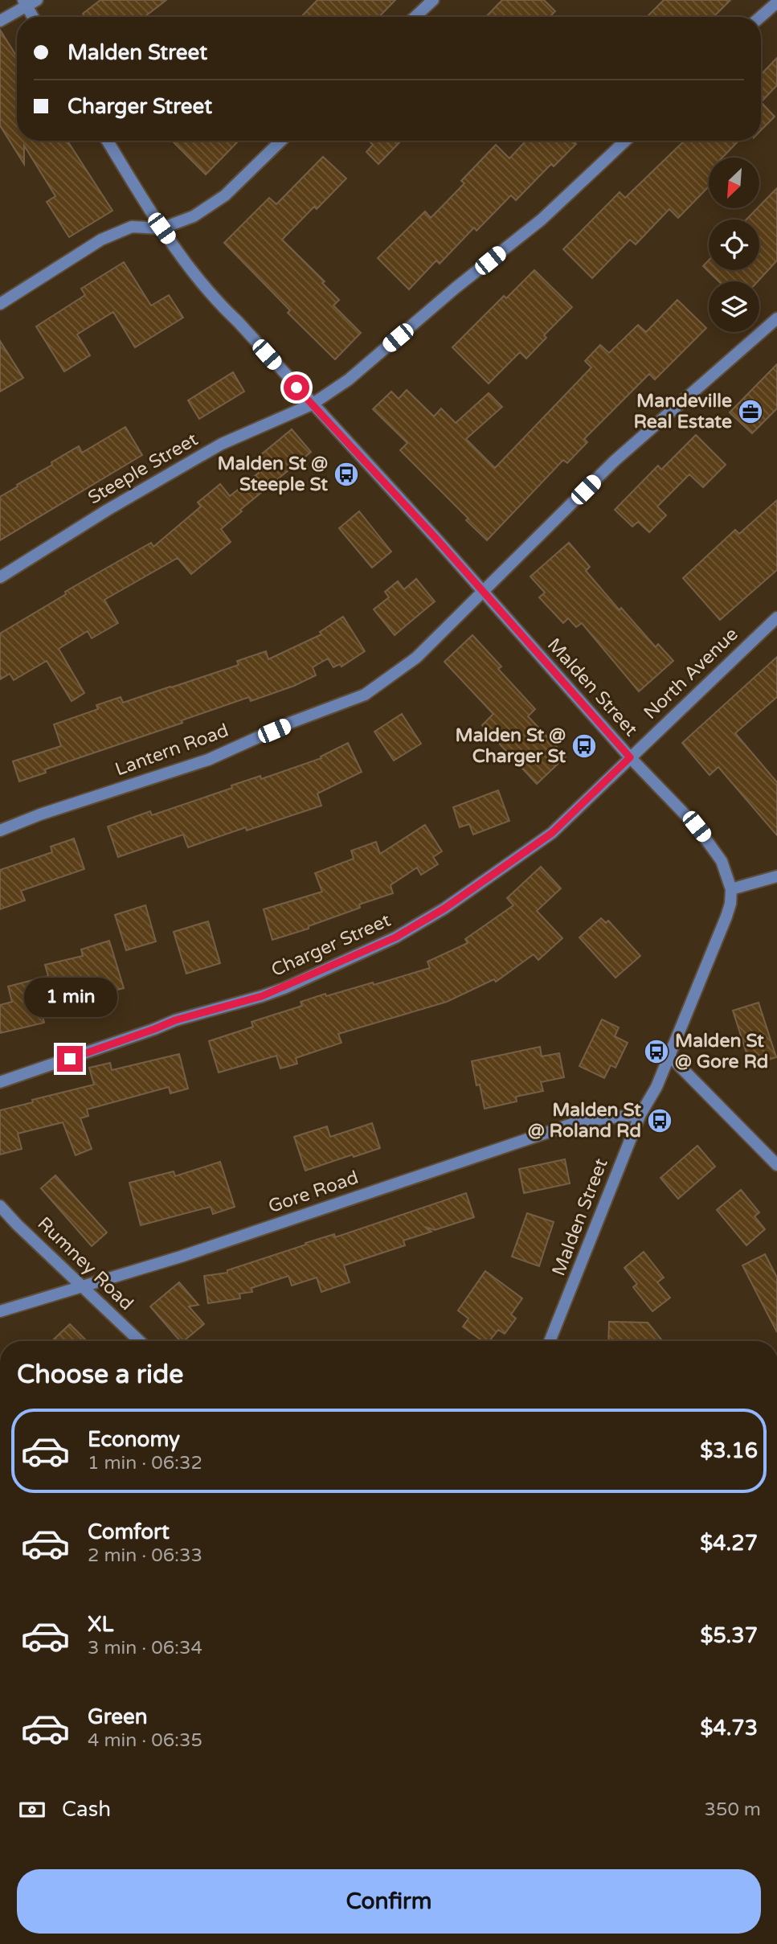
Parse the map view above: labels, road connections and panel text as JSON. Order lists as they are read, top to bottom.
{
  "streets": {
    "street": [
      "Steeple Street",
      "North Avenue",
      "Malden Street",
      "Lantern Road",
      "Charger Street",
      "Gore Road",
      "Rumney Road"
    ]
  },
  "crossings": [
    ["Steeple Street", "Malden Street"],
    ["North Avenue", "Malden Street"],
    ["North Avenue", "Charger Street"],
    ["Malden Street", "Lantern Road"],
    ["Malden Street", "Charger Street"],
    ["Malden Street", "Gore Road"],
    ["Gore Road", "Rumney Road"]
  ],
  "places": {
    "office": ["Mandeville Real Estate"],
    "bus stop": [
      "Malden St @ Steeple St",
      "Malden St @ Charger St",
      "Malden St @ Gore Rd",
      "Malden St @ Roland Rd"
    ]
  },
  "north": "bottom left",
  "page": {
    "banner": ["Malden Street", "Charger Street"],
    "bubble": "1 min",
    "heading": "Choose a ride",
    "list": [
      {
        "name": "Economy",
        "note": "1 min · 06:32",
        "value": "$3.16"
      },
      {
        "name": "Comfort",
        "note": "2 min · 06:33",
        "value": "$4.27"
      },
      {
        "name": "XL",
        "note": "3 min · 06:34",
        "value": "$5.37"
      },
      {
        "name": "Green",
        "note": "4 min · 06:35",
        "value": "$4.73"
      }
    ],
    "pay": ["Cash", "350 m"],
    "buttons": "Confirm"
  }
}
